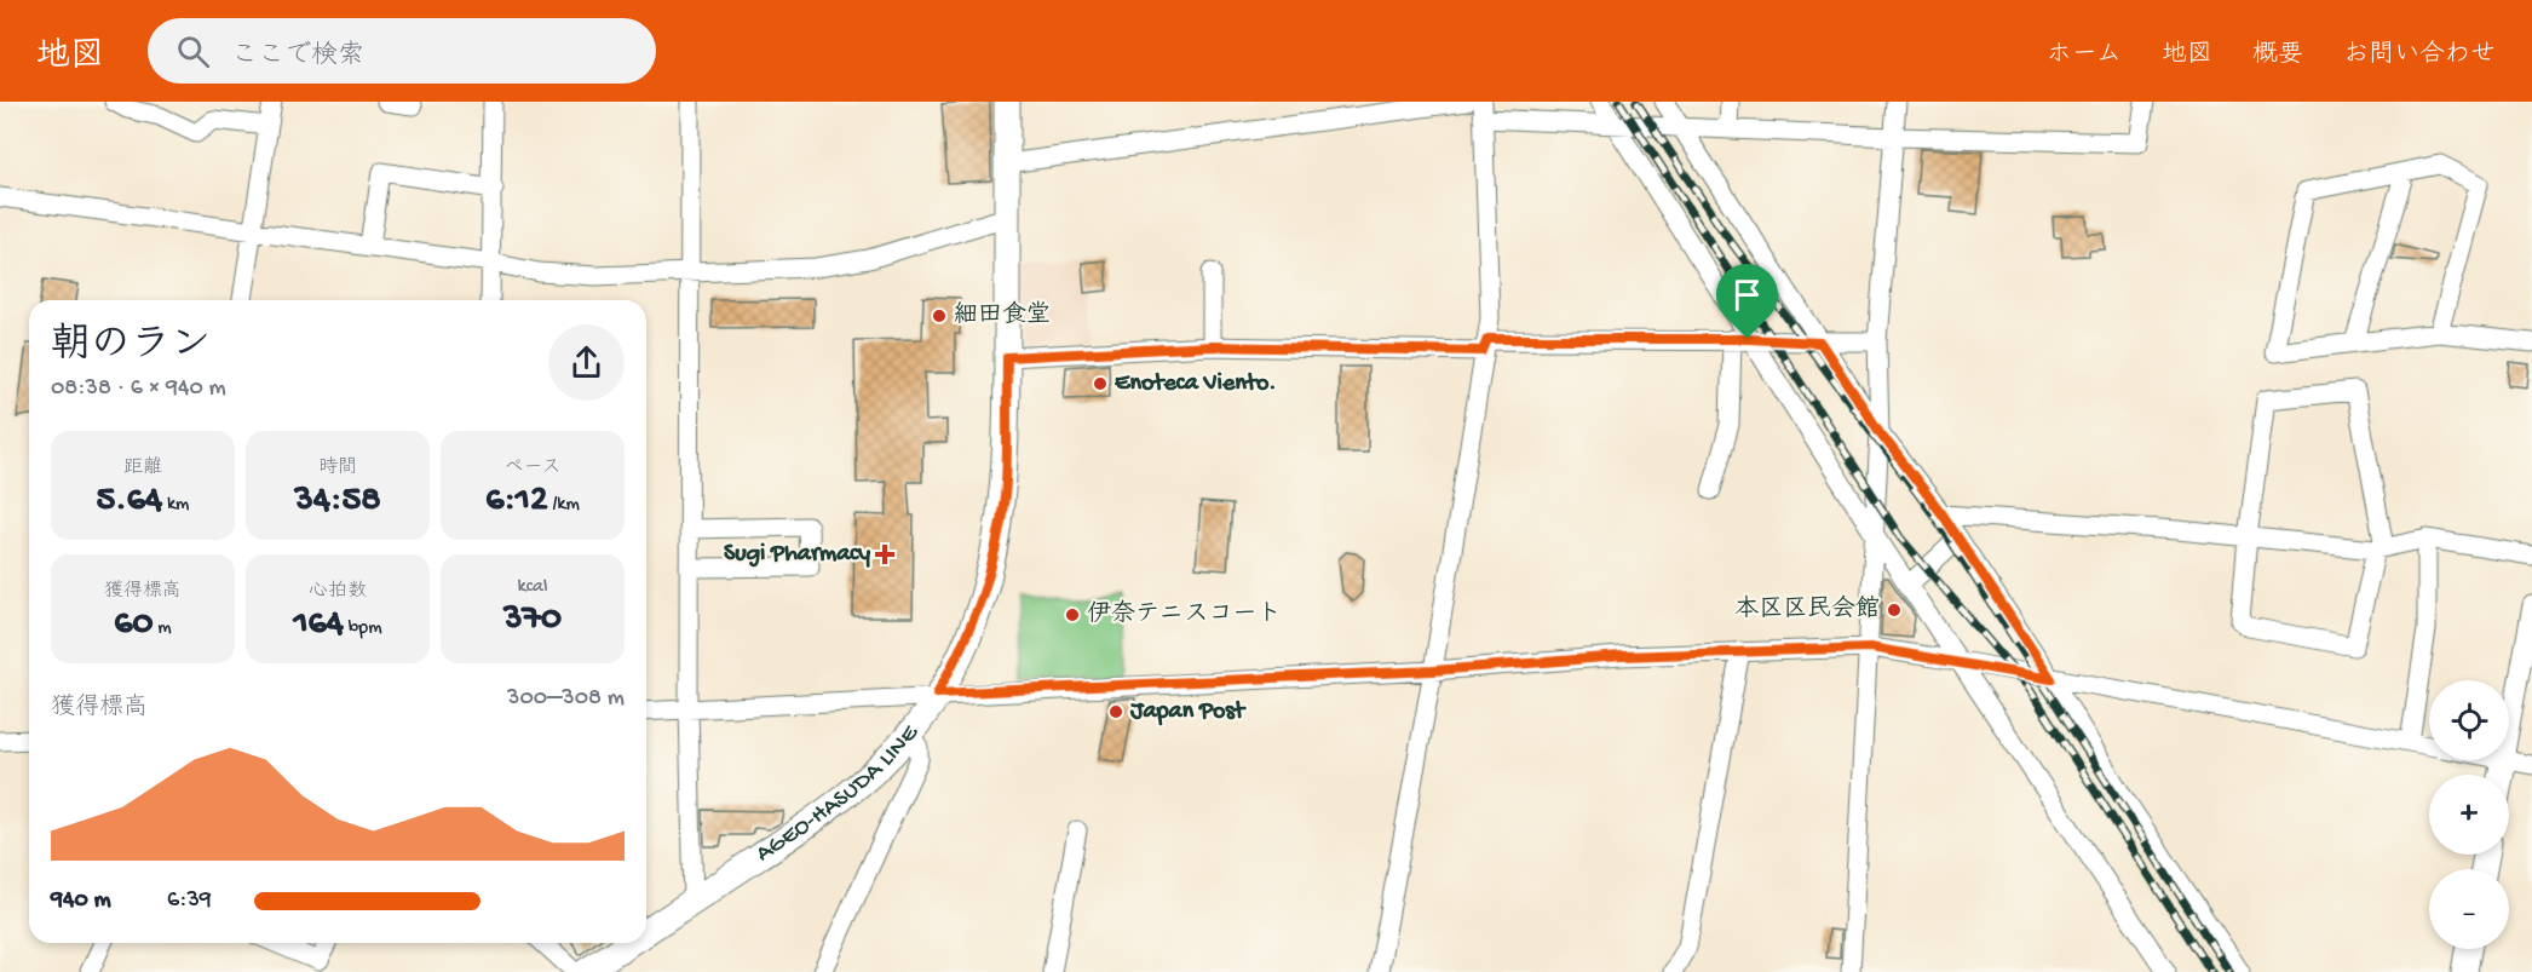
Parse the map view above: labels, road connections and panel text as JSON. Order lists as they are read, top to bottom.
{
  "streets": {
    "main road": ["AGEO-HASUDA LINE"]
  },
  "places": {
    "other": [
      "細田食堂",
      "Enoteca Viento.",
      "本区区民会館",
      "伊奈テニスコート",
      "Japan Post"
    ],
    "health": ["Sugi Pharmacy"]
  },
  "page": {
    "header": "地図",
    "search": "ここで検索",
    "nav": [
      "ホーム",
      "地図",
      "概要",
      "お問い合わせ"
    ],
    "heading": ["朝のラン", "08:38 · 6 × 940 m"],
    "stats": [
      ["距離", "5.64 km"],
      ["時間", "34:58"],
      ["ペース", "6:12 /km"],
      ["獲得標高", "60 m"],
      ["心拍数", "164 bpm"],
      ["kcal", "370"]
    ],
    "chart": ["獲得標高", "300–308 m"],
    "map_buttons": ["+", "−"],
    "list": [
      {
        "name": "940 m",
        "note": "6:39"
      }
    ]
  }
}
